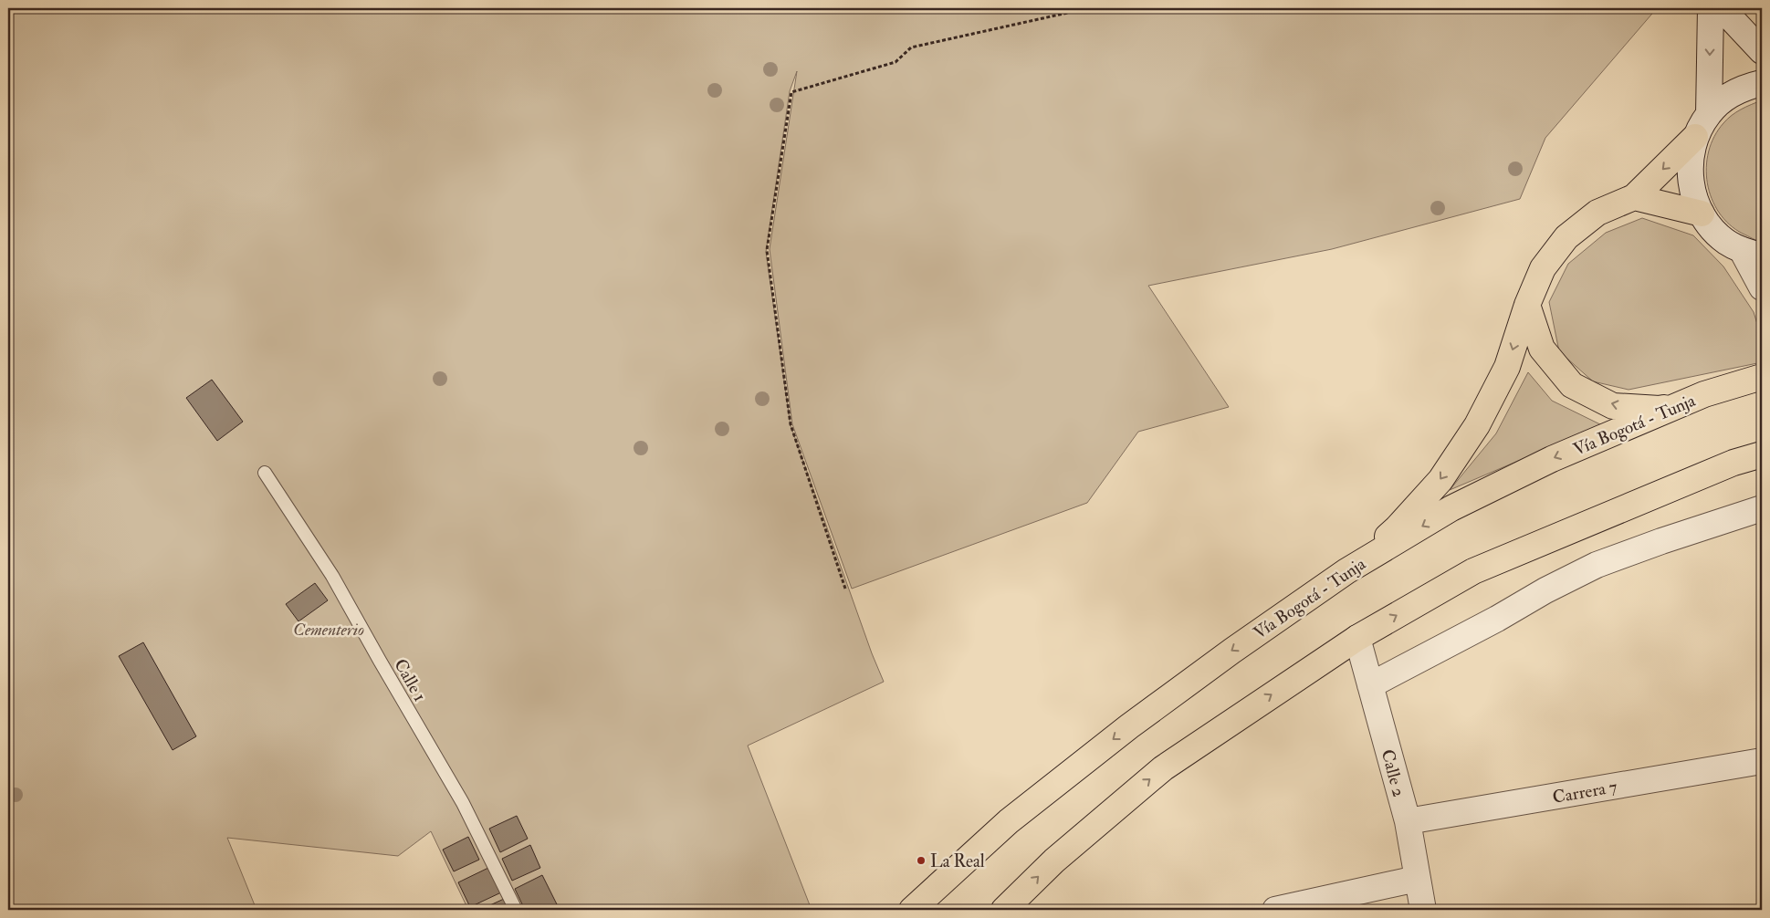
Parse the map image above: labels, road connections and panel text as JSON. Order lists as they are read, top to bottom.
{
  "streets": {
    "highway": ["Vía Bogotá - Tunja"],
    "street": ["Calle 2", "Carrera 7"],
    "lane": ["Calle 1"]
  },
  "crossings": [
    ["Calle 2", "Carrera 7"]
  ],
  "parks": ["Cementerio"],
  "places": ["La Real"]
}
